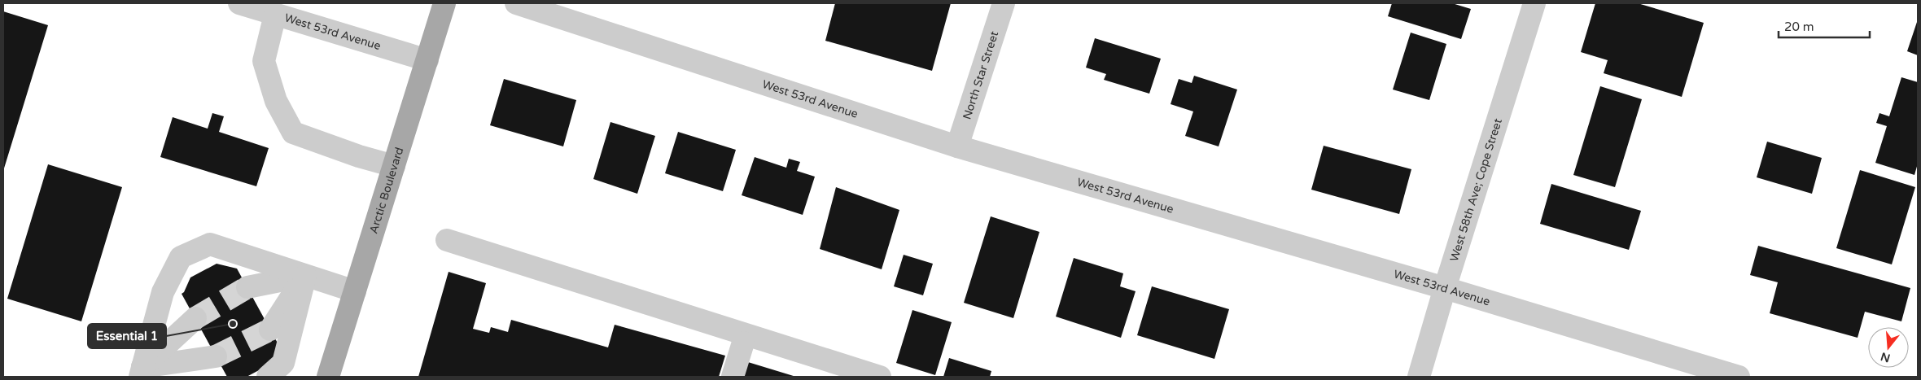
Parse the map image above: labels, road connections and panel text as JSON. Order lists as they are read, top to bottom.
{
  "streets": {
    "main road": ["Arctic Boulevard"],
    "street": ["West 53rd Avenue", "North Star Street", "West 58th Ave; Cope Street"]
  },
  "crossings": [
    ["West 53rd Avenue", "North Star Street"],
    ["West 53rd Avenue", "Arctic Boulevard"],
    ["West 53rd Avenue", "West 58th Ave; Cope Street"]
  ],
  "places": ["Essential 1"],
  "scale_bar": "20 m",
  "north": "bottom"
}
